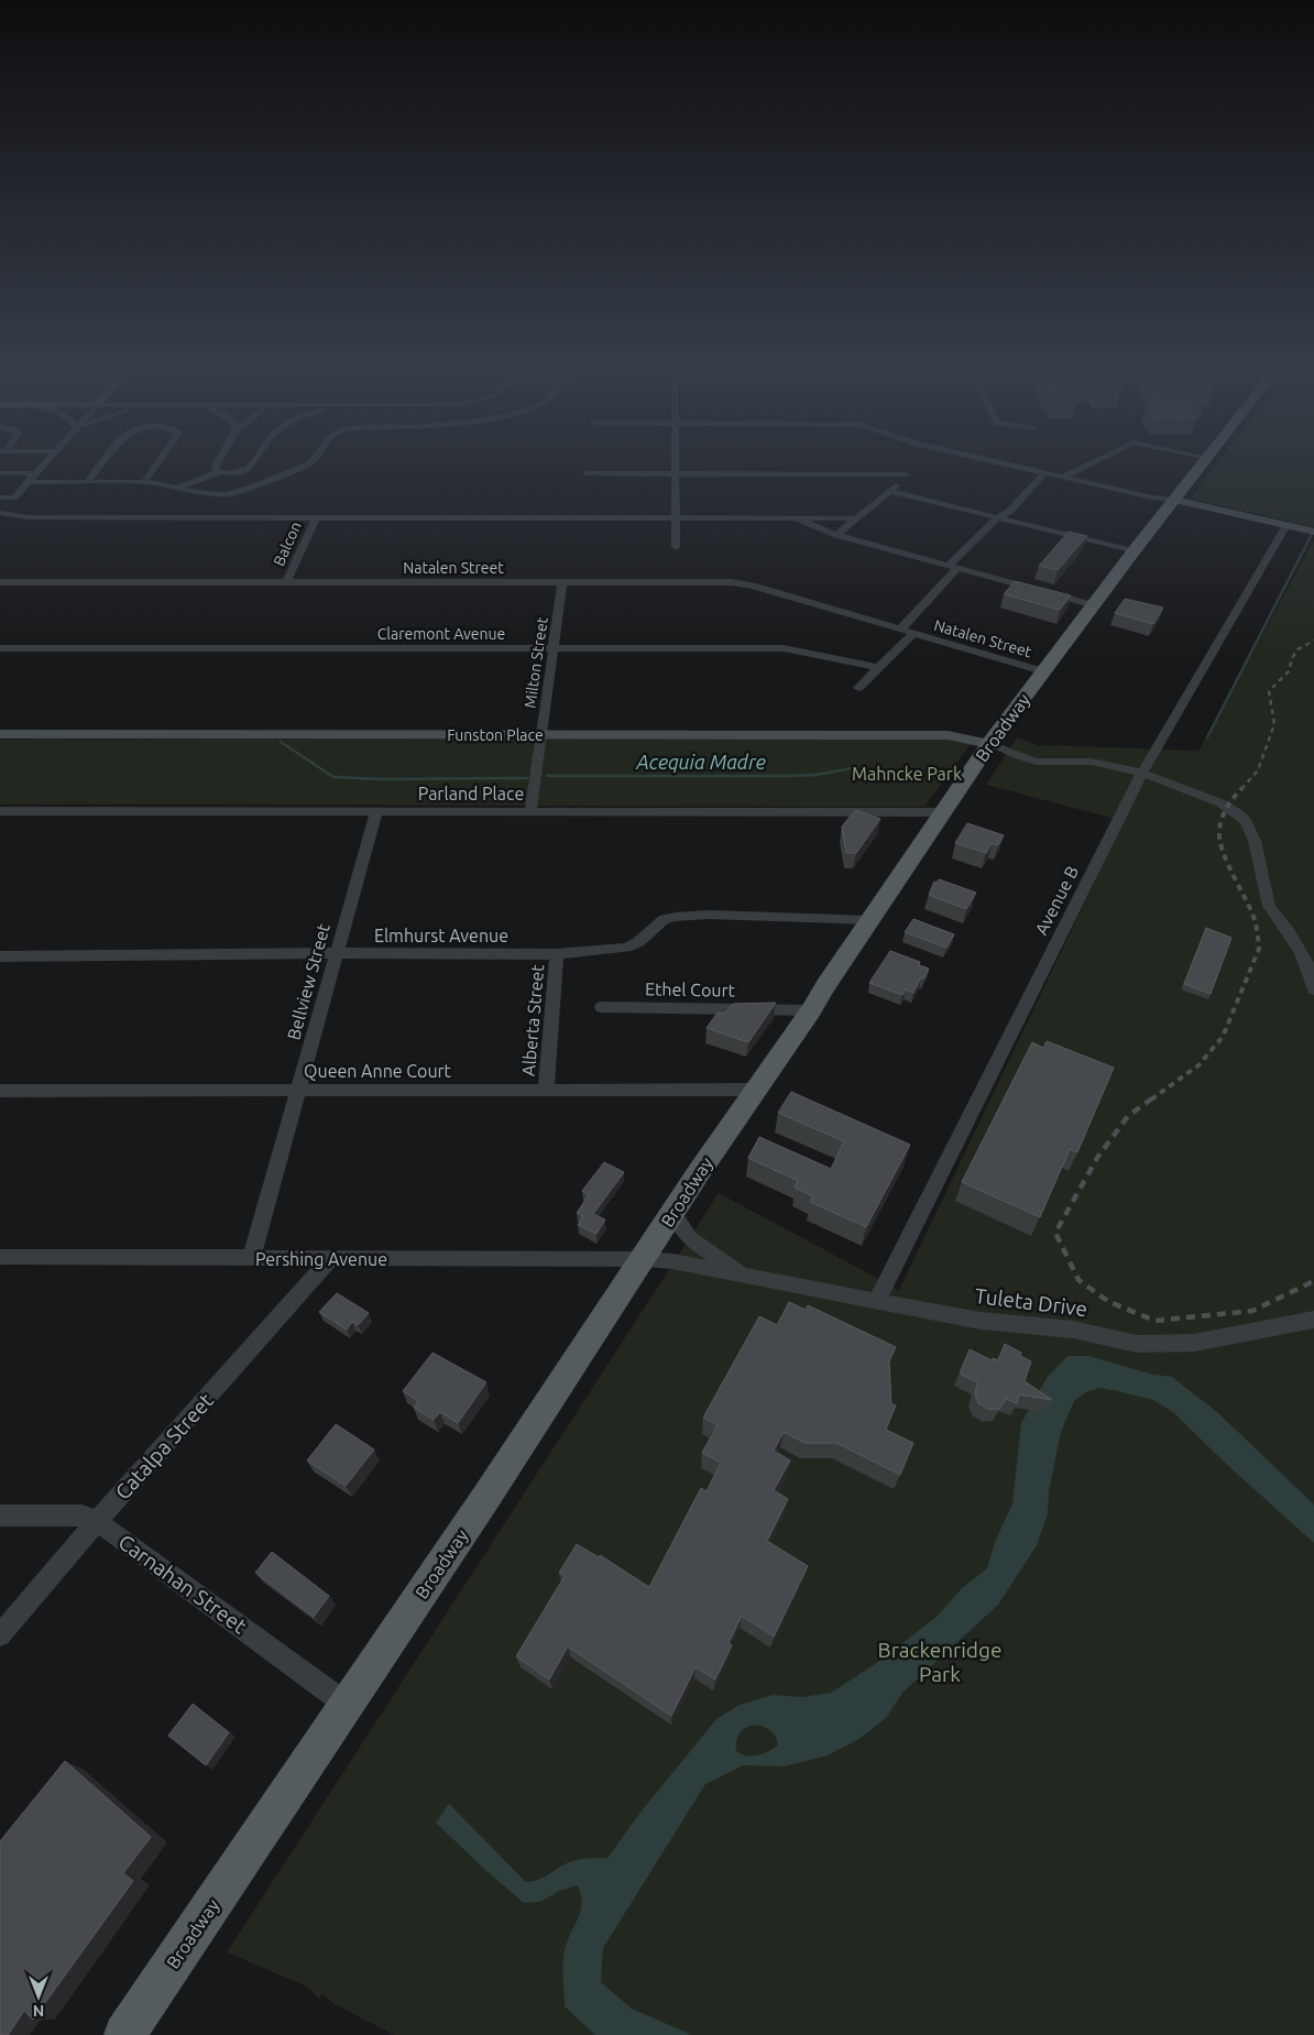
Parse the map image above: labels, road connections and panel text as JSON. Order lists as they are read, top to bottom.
{
  "streets": {
    "main road": ["Broadway"],
    "street": [
      "Balcon",
      "Natalen Street",
      "Claremont Avenue",
      "Milton Street",
      "Funston Place",
      "Parland Place",
      "Avenue B",
      "Elmhurst Avenue",
      "Bellview Street",
      "Ethel Court",
      "Alberta Street",
      "Queen Anne Court",
      "Pershing Avenue",
      "Tuleta Drive",
      "Catalpa Street",
      "Carnahan Street"
    ]
  },
  "crossings": [
    ["Balcon", "Natalen Street"],
    ["Natalen Street", "Milton Street"],
    ["Natalen Street", "Broadway"],
    ["Claremont Avenue", "Milton Street"],
    ["Milton Street", "Funston Place"],
    ["Milton Street", "Parland Place"],
    ["Broadway", "Funston Place"],
    ["Broadway", "Parland Place"],
    ["Broadway", "Elmhurst Avenue"],
    ["Broadway", "Ethel Court"],
    ["Broadway", "Queen Anne Court"],
    ["Broadway", "Pershing Avenue"],
    ["Broadway", "Tuleta Drive"],
    ["Broadway", "Carnahan Street"],
    ["Parland Place", "Bellview Street"],
    ["Avenue B", "Tuleta Drive"],
    ["Elmhurst Avenue", "Bellview Street"],
    ["Elmhurst Avenue", "Alberta Street"],
    ["Bellview Street", "Queen Anne Court"],
    ["Bellview Street", "Pershing Avenue"],
    ["Alberta Street", "Queen Anne Court"],
    ["Pershing Avenue", "Tuleta Drive"],
    ["Pershing Avenue", "Catalpa Street"],
    ["Catalpa Street", "Carnahan Street"]
  ],
  "water": ["Acequia Madre"],
  "parks": ["Mahncke Park", "Brackenridge Park"],
  "north": "bottom"
}
